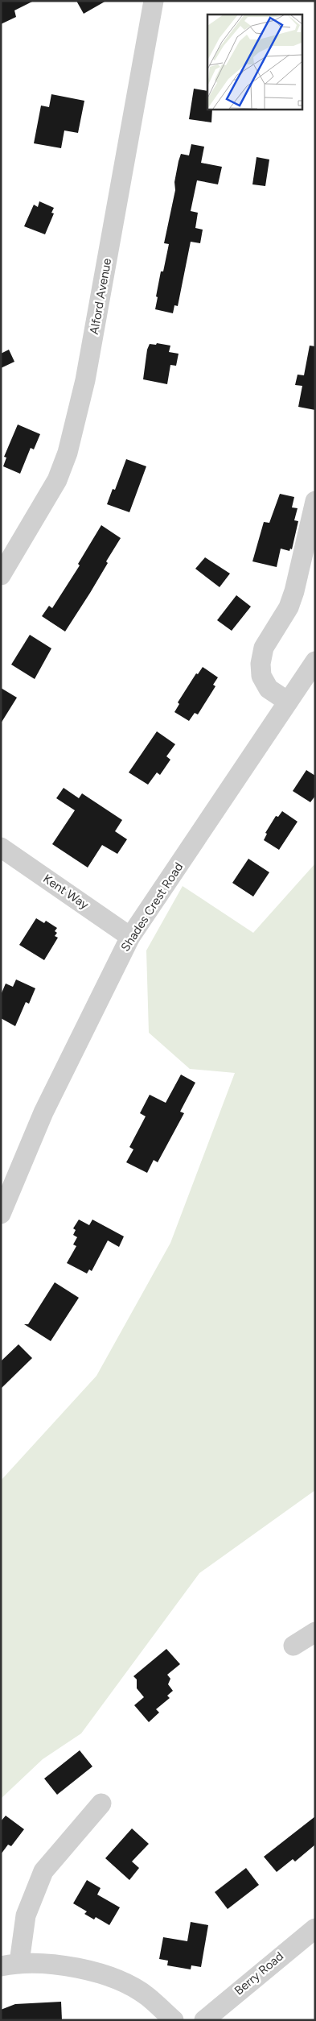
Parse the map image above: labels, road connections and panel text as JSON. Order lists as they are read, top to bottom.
{
  "streets": {
    "street": [
      "Alford Avenue",
      "Kent Way",
      "Shades Crest Road",
      "Berry Road"
    ]
  },
  "crossings": [
    ["Kent Way", "Shades Crest Road"]
  ]
}
